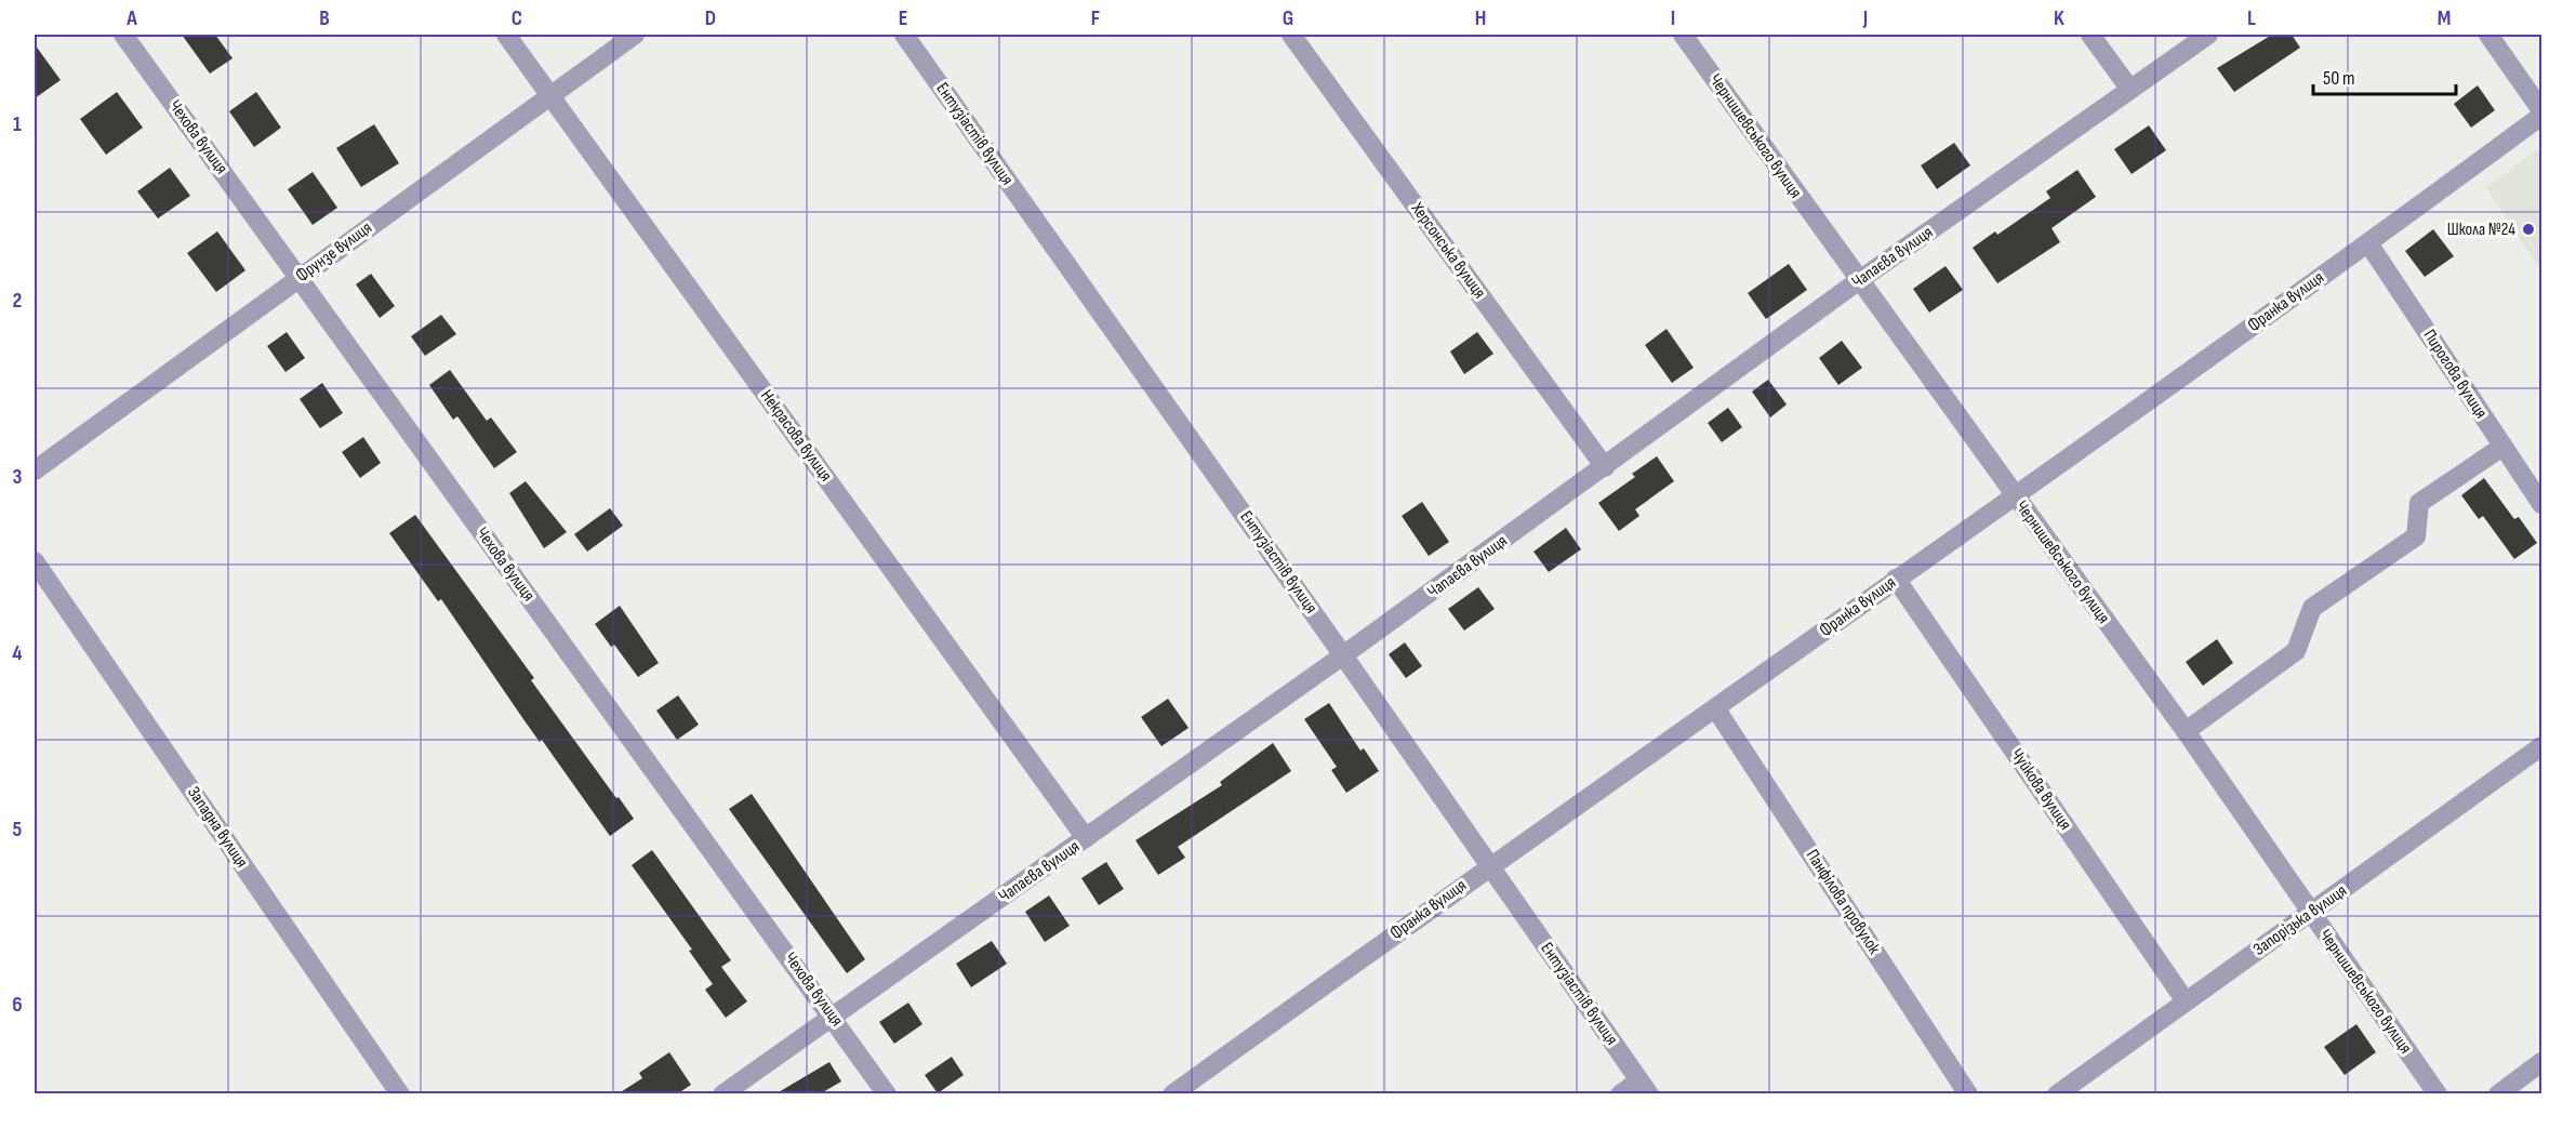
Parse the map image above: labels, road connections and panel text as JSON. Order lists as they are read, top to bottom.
{
  "streets": {
    "street": [
      "Ентузіастів вулиця",
      "Чернишевського вулиця",
      "Чехова вулиця",
      "Херсонська вулиця",
      "Фрунзе вулиця",
      "Чапаєва вулиця",
      "Франка вулиця",
      "Пирогова вулиця",
      "Некрасова вулиця",
      "Чуйкова вулиця",
      "Западна вулиця",
      "Панфілова провулок",
      "Запорізька вулиця"
    ]
  },
  "crossings": [
    ["Ентузіастів вулиця", "Чапаєва вулиця"],
    ["Ентузіастів вулиця", "Франка вулиця"],
    ["Чернишевського вулиця", "Чапаєва вулиця"],
    ["Чернишевського вулиця", "Франка вулиця"],
    ["Чернишевського вулиця", "Запорізька вулиця"],
    ["Чехова вулиця", "Фрунзе вулиця"],
    ["Чехова вулиця", "Чапаєва вулиця"],
    ["Херсонська вулиця", "Чапаєва вулиця"],
    ["Фрунзе вулиця", "Некрасова вулиця"],
    ["Чапаєва вулиця", "Некрасова вулиця"],
    ["Франка вулиця", "Пирогова вулиця"],
    ["Франка вулиця", "Чуйкова вулиця"],
    ["Франка вулиця", "Панфілова провулок"],
    ["Чуйкова вулиця", "Запорізька вулиця"]
  ],
  "places": ["Школа №24"],
  "scale_bar": "50 m",
  "grid": {
    "columns": [
      "A",
      "B",
      "C",
      "D",
      "E",
      "F",
      "G",
      "H",
      "I",
      "J",
      "K",
      "L",
      "M"
    ],
    "rows": [
      "1",
      "2",
      "3",
      "4",
      "5",
      "6"
    ]
  }
}
